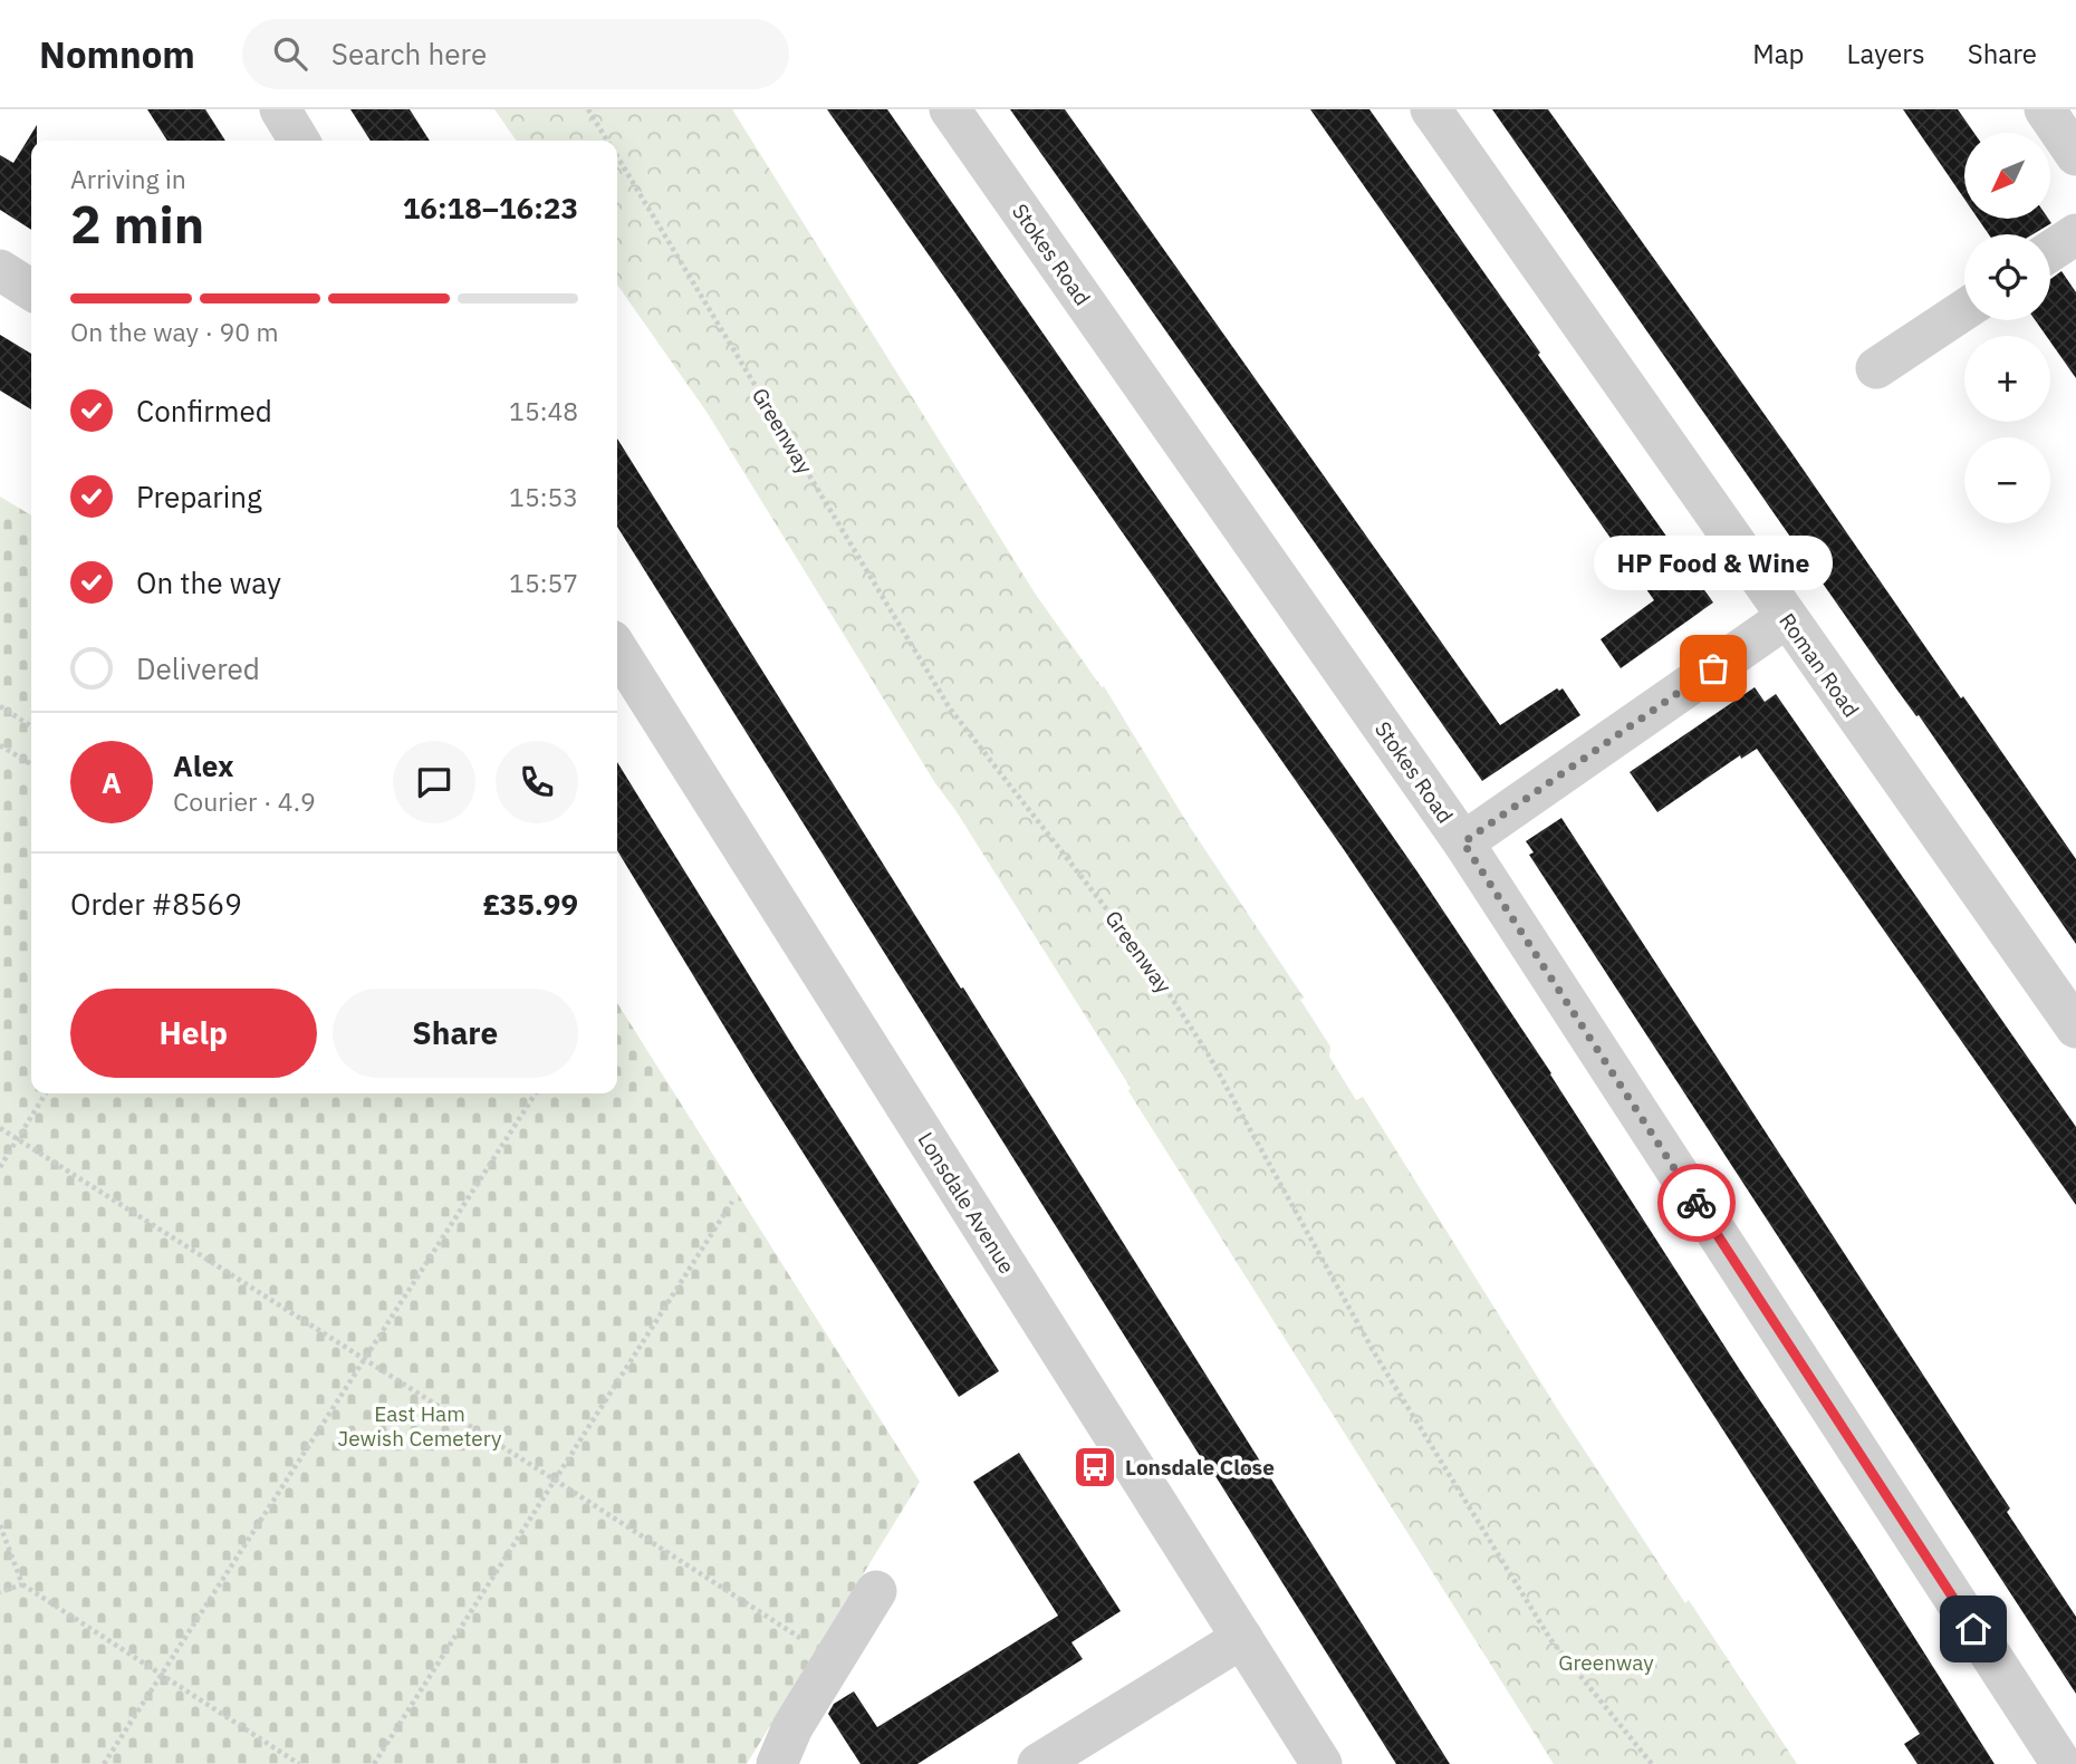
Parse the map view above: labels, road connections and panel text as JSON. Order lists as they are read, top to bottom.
{
  "streets": {
    "street": ["Stokes Road", "Roman Road", "Lonsdale Avenue"],
    "path": ["Greenway"]
  },
  "parks": ["East Ham Jewish Cemetery", "Greenway"],
  "places": {
    "other": ["HP Food & Wine"],
    "bus stop": ["Lonsdale Close"]
  },
  "north": "bottom left",
  "page": {
    "header": "Nomnom",
    "search": "Search here",
    "nav": ["Map", "Layers", "Share"],
    "map_buttons": ["+", "−"],
    "heading": ["2 min", "Arriving in", "16:18–16:23"],
    "panel": [
      "Alex",
      "Courier · 4.9",
      "Order #8569",
      "£35.99"
    ],
    "bar": "On the way · 90 m",
    "list": [
      ["Confirmed", "15:48"],
      ["Preparing", "15:53"],
      ["On the way", "15:57"],
      "Delivered"
    ],
    "bubble": "HP Food & Wine",
    "round": "A",
    "buttons": ["Help", "Share"]
  }
}
